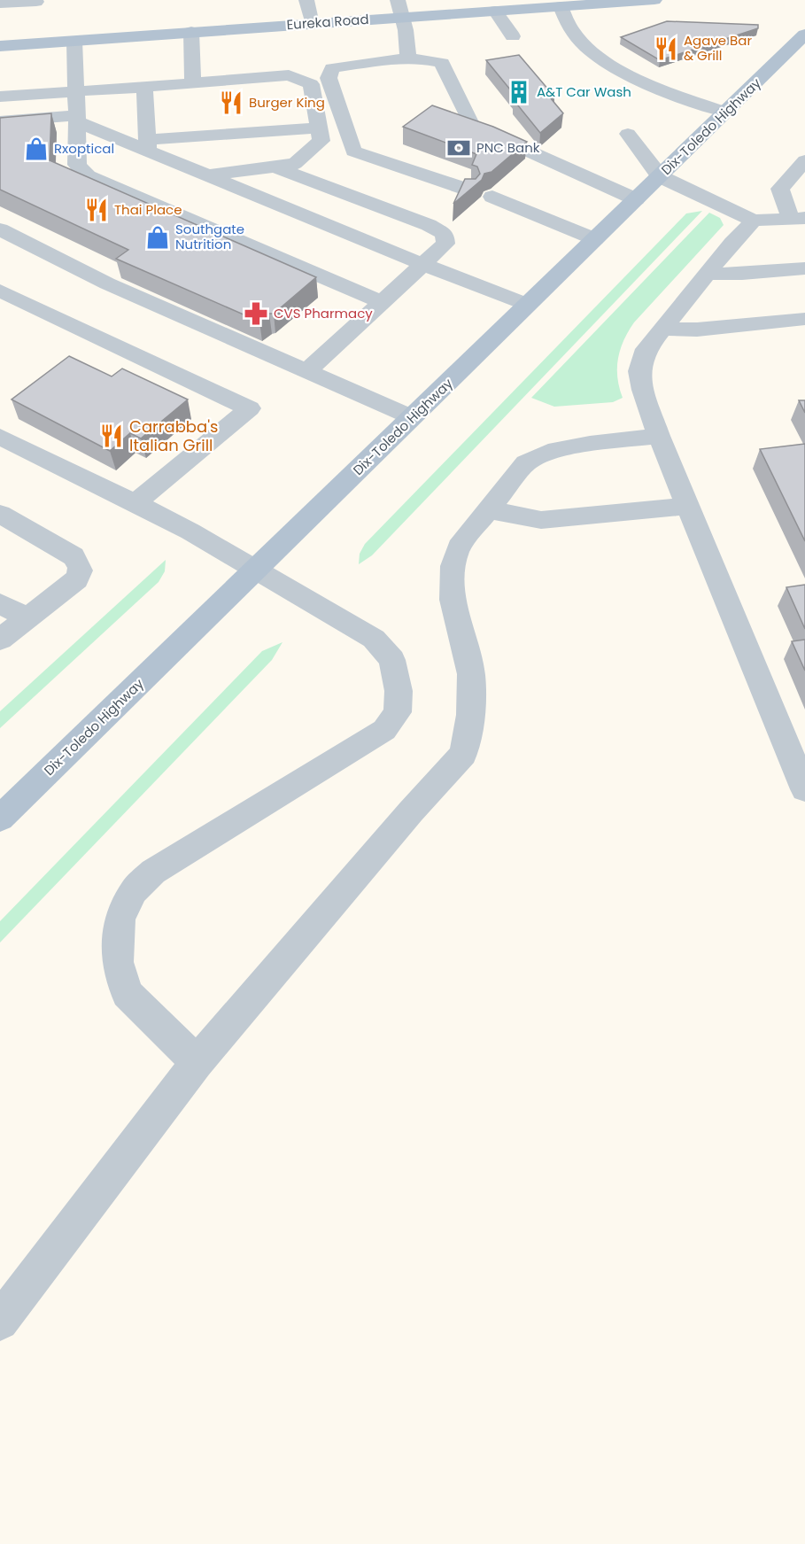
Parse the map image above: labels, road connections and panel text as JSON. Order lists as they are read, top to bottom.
{
  "streets": {
    "main road": ["Eureka Road", "Dix-Toledo Highway"]
  },
  "places": {
    "restaurant": [
      "Agave Bar & Grill",
      "Burger King",
      "Thai Place",
      "Carrabba's Italian Grill"
    ],
    "building": ["A&T Car Wash"],
    "bank": ["PNC Bank"],
    "shop": ["Rxoptical", "Southgate Nutrition"],
    "pharmacy": ["CVS Pharmacy"]
  }
}
